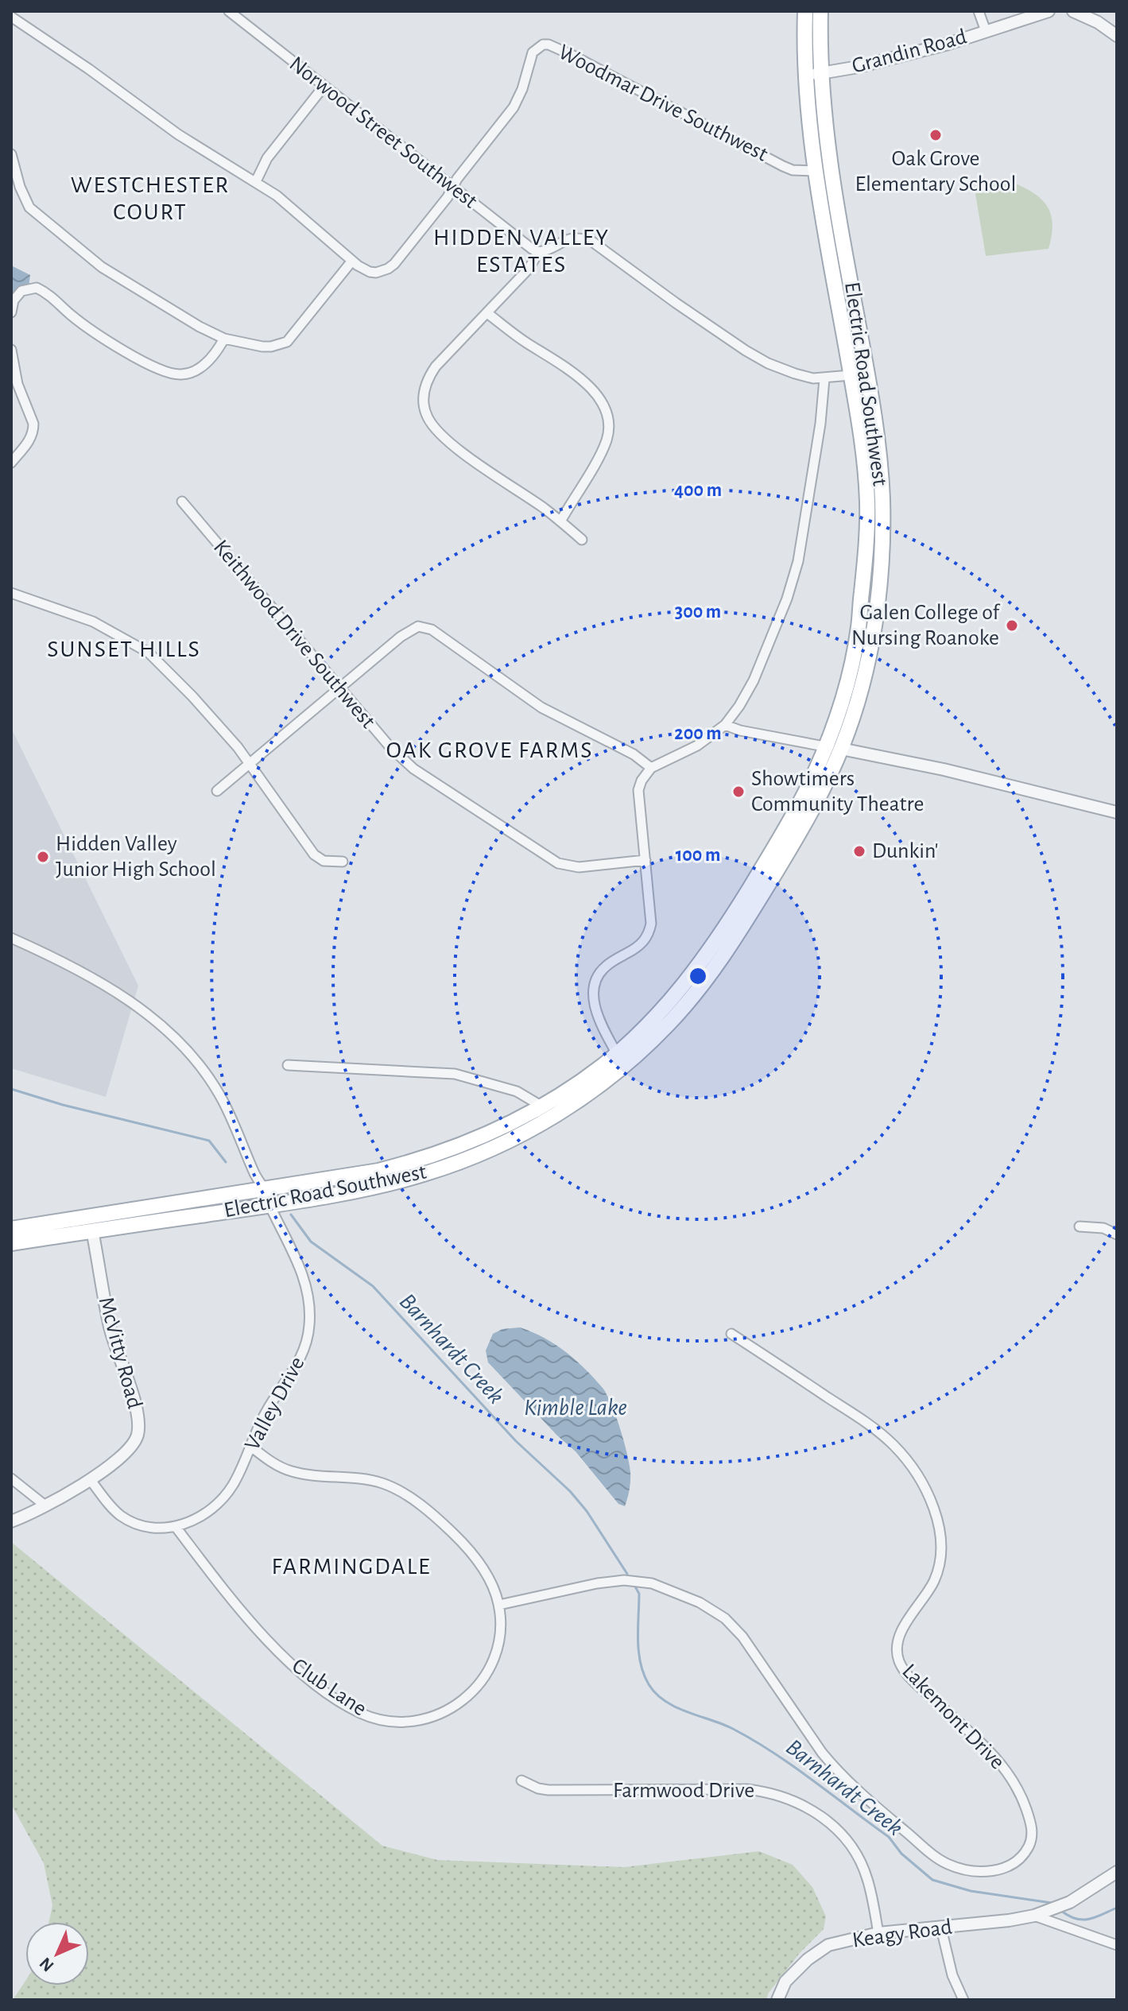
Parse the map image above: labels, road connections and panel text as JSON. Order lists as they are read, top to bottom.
{
  "streets": {
    "main road": ["Electric Road Southwest"],
    "street": [
      "Grandin Road",
      "Woodmar Drive Southwest",
      "Norwood Street Southwest",
      "Keithwood Drive Southwest",
      "McVitty Road",
      "Valley Drive",
      "Club Lane",
      "Lakemont Drive",
      "Farmwood Drive",
      "Keagy Road"
    ]
  },
  "crossings": [
    ["Grandin Road", "Electric Road Southwest"],
    ["Woodmar Drive Southwest", "Norwood Street Southwest"],
    ["Woodmar Drive Southwest", "Electric Road Southwest"],
    ["Electric Road Southwest", "McVitty Road"],
    ["Electric Road Southwest", "Valley Drive"],
    ["McVitty Road", "Valley Drive"],
    ["Valley Drive", "Club Lane"],
    ["Club Lane", "Lakemont Drive"],
    ["Farmwood Drive", "Keagy Road"]
  ],
  "districts": [
    "WESTCHESTER COURT",
    "HIDDEN VALLEY ESTATES",
    "SUNSET HILLS",
    "OAK GROVE FARMS",
    "FARMINGDALE"
  ],
  "water": ["Barnhardt Creek", "Kimble Lake"],
  "places": [
    "Oak Grove Elementary School",
    "Galen College of Nursing Roanoke",
    "Showtimers Community Theatre",
    "Dunkin'",
    "Hidden Valley Junior High School"
  ],
  "north": "bottom left",
  "rings": [
    "400 m",
    "300 m",
    "200 m",
    "100 m"
  ]
}
